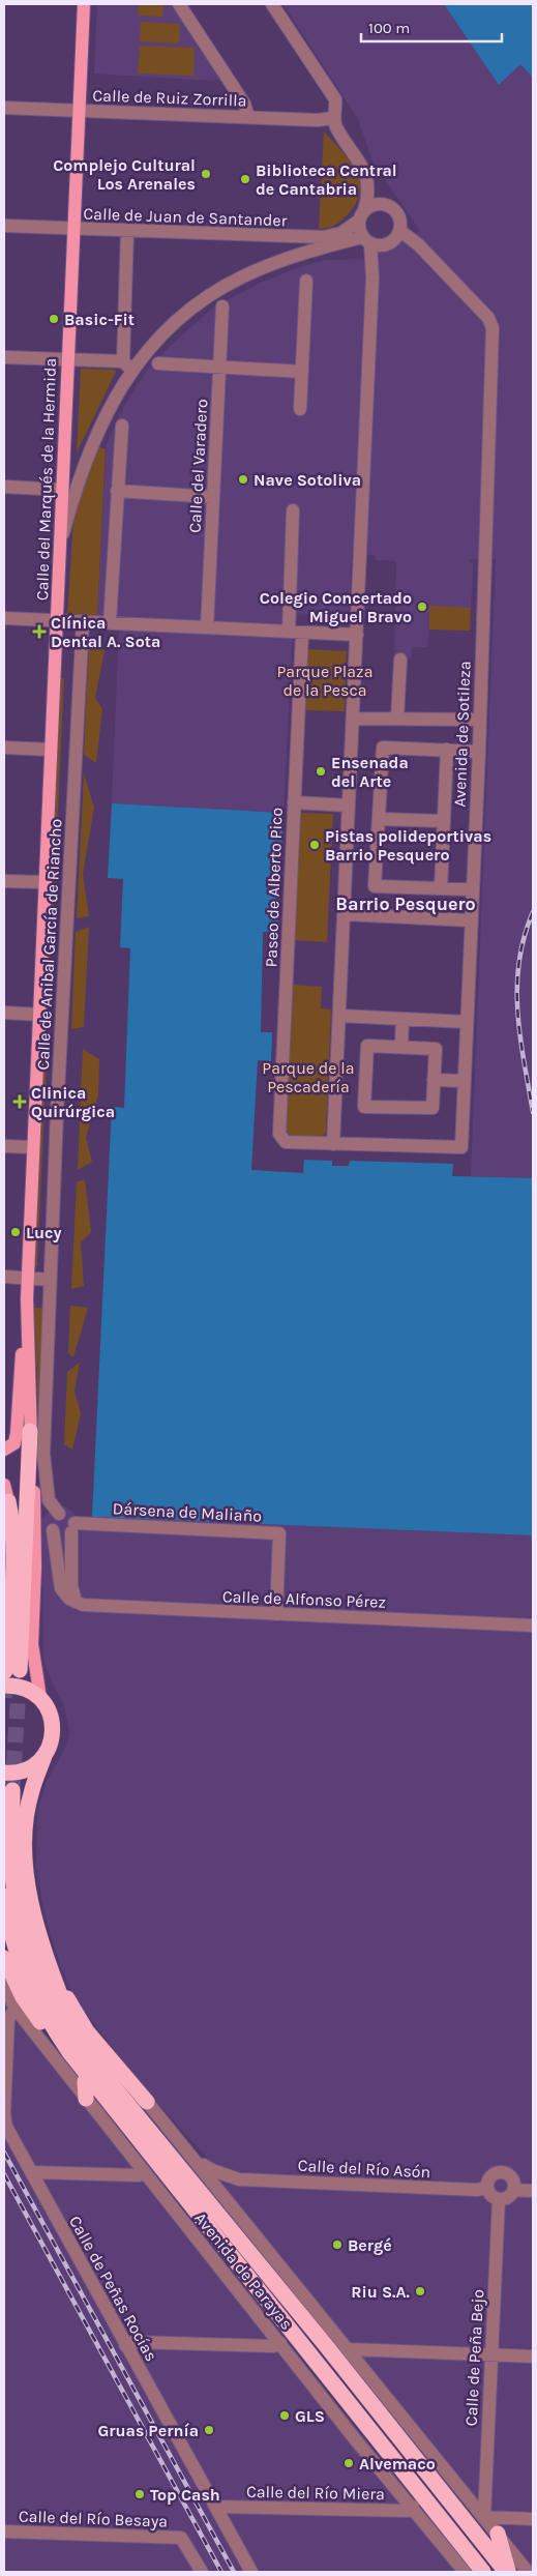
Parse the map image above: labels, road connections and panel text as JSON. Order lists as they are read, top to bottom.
{
  "streets": {
    "main road": ["Calle del Marqués de la Hermida"],
    "street": [
      "Calle de Ruiz Zorrilla",
      "Calle de Juan de Santander",
      "Calle del Varadero",
      "Avenida de Sotileza",
      "Paseo de Alberto Pico",
      "Calle de Anibal García de Riancho",
      "Dársena de Maliaño",
      "Calle de Alfonso Pérez",
      "Calle del Río Asón",
      "Avenida de Parayas",
      "Calle de Peñas Rocías",
      "Calle de Peña Bejo",
      "Calle del Río Miera",
      "Calle del Río Besaya"
    ]
  },
  "crossings": [
    ["Calle de Ruiz Zorrilla", "Calle del Marqués de la Hermida"],
    ["Calle de Juan de Santander", "Calle del Marqués de la Hermida"],
    ["Calle de Juan de Santander", "Avenida de Sotileza"],
    ["Avenida de Sotileza", "Paseo de Alberto Pico"],
    ["Dársena de Maliaño", "Calle de Alfonso Pérez"],
    ["Calle del Río Asón", "Avenida de Parayas"],
    ["Calle del Río Asón", "Calle de Peña Bejo"],
    ["Avenida de Parayas", "Calle de Peñas Rocías"],
    ["Avenida de Parayas", "Calle de Peña Bejo"],
    ["Avenida de Parayas", "Calle del Río Miera"],
    ["Calle de Peñas Rocías", "Calle del Río Miera"]
  ],
  "districts": ["Barrio Pesquero"],
  "parks": ["Parque Plaza de la Pesca", "Parque de la Pescadería"],
  "places": {
    "other": [
      "Complejo Cultural Los Arenales",
      "Biblioteca Central de Cantabria",
      "Basic-Fit",
      "Nave Sotoliva",
      "Colegio Concertado Miguel Bravo",
      "Ensenada del Arte",
      "Pistas polideportivas Barrio Pesquero",
      "Lucy",
      "Bergé",
      "Riu S.A.",
      "GLS",
      "Gruas Pernía",
      "Alvemaco",
      "Top Cash"
    ],
    "health": ["Clínica Dental A. Sota", "Clinica Quirúrgica"]
  },
  "scale_bar": "100 m"
}
